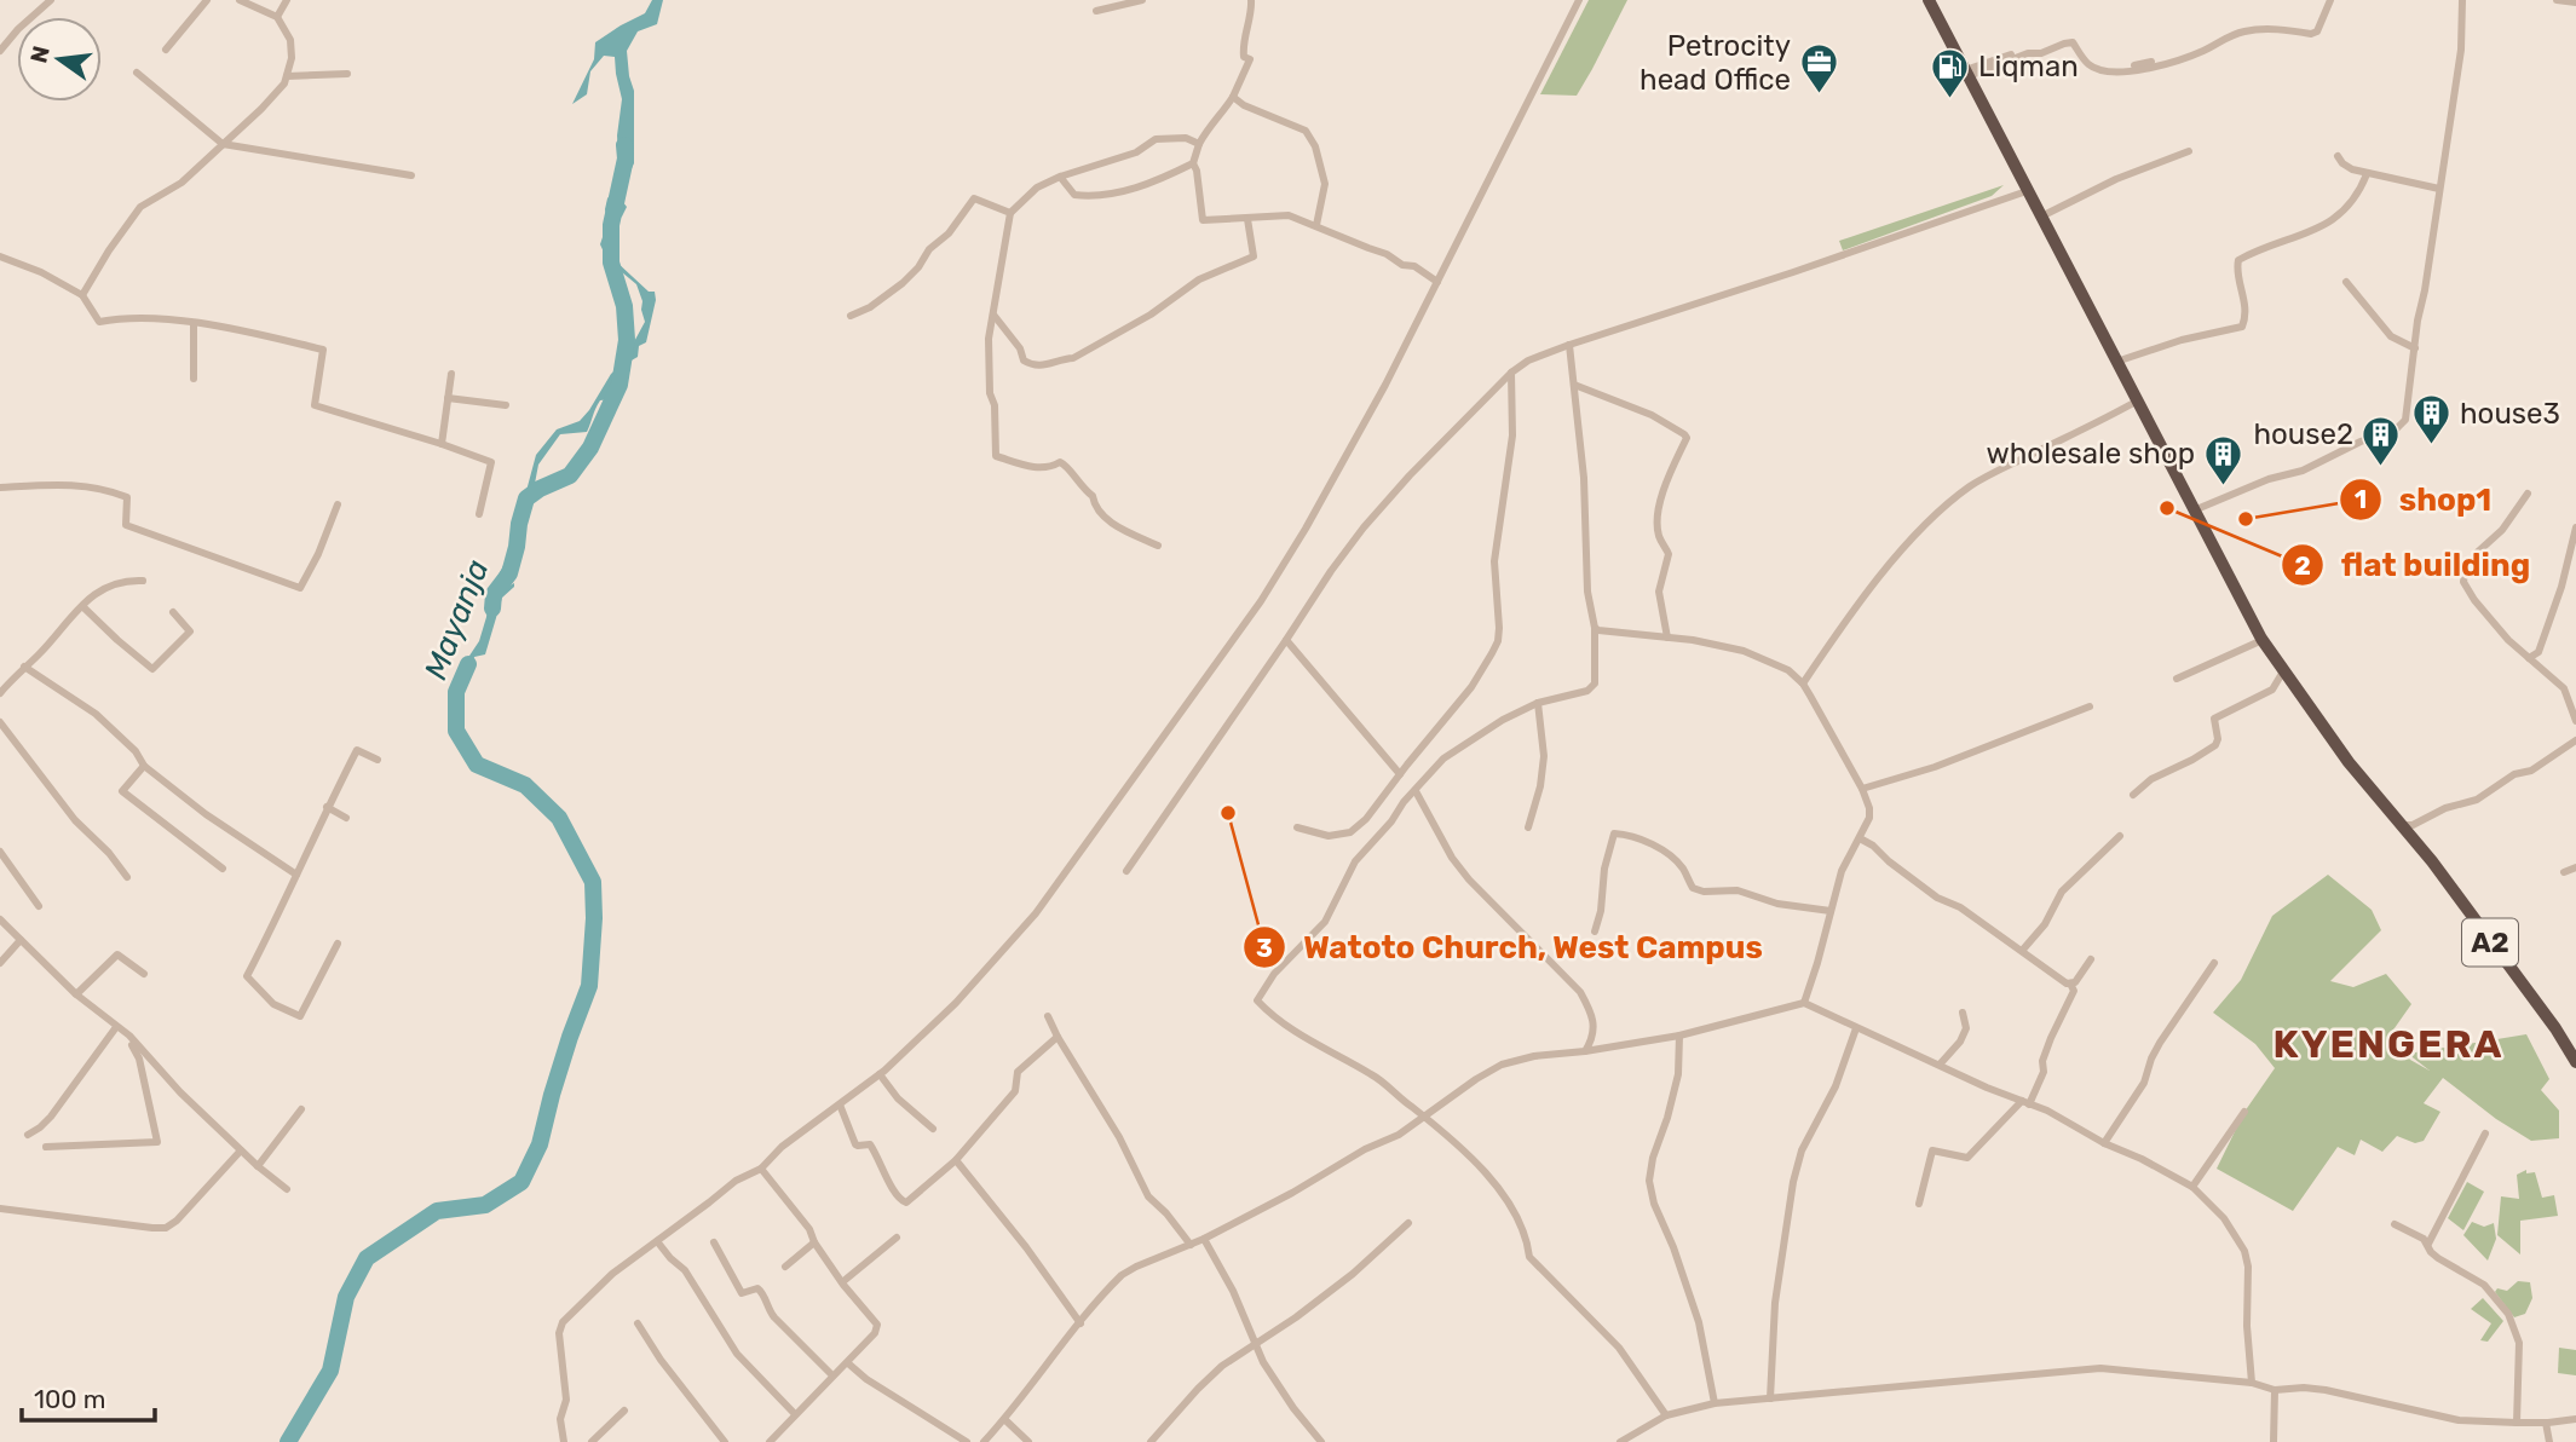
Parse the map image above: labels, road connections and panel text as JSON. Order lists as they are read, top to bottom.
{
  "streets": {
    "highway": ["A2"]
  },
  "districts": ["KYENGERA"],
  "water": ["Mayanja"],
  "places": {
    "office": ["Petrocity head Office"],
    "fuel station": ["Liqman"],
    "building": ["house3", "house2", "wholesale shop"],
    "other": ["flat building", "shop1", "Watoto Church, West Campus"]
  },
  "scale_bar": "100 m",
  "north": "left"
}
